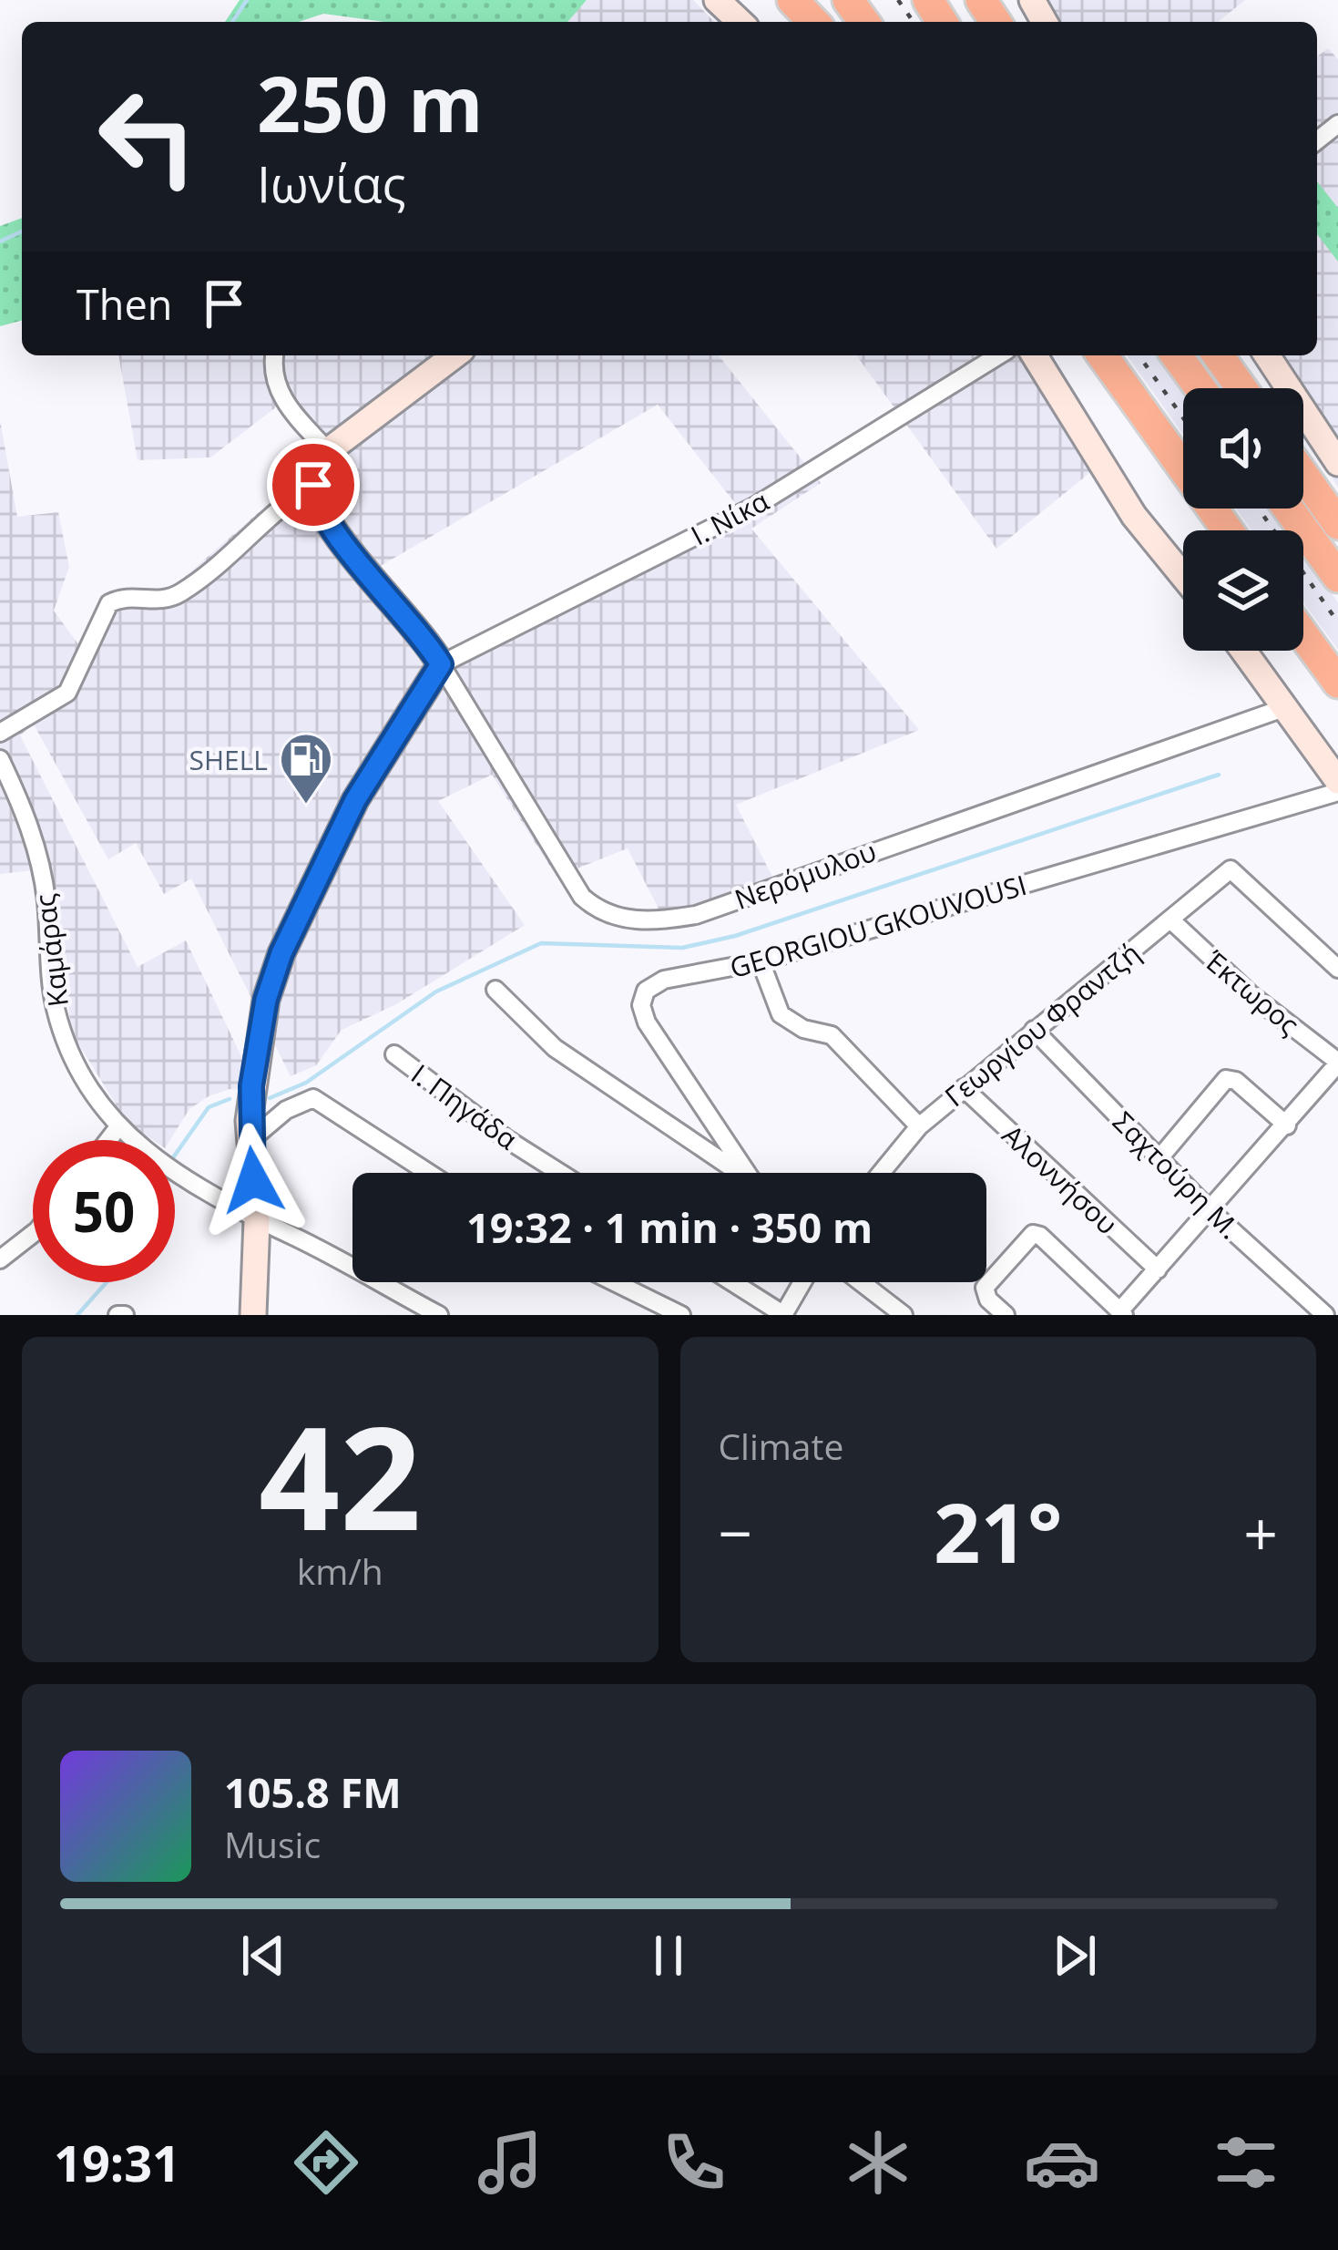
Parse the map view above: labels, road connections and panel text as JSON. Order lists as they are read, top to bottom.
{
  "streets": {
    "street": [
      "Ι. Νίκα",
      "Νερόμυλου",
      "GEORGIOU GKOUVOUSI",
      "Καμάρας",
      "Έκτωρος",
      "Γεωργίου Φραντζή",
      "Ι. Πηγάδα",
      "Σαχτούρη Μ.",
      "Αλοννήσου"
    ]
  },
  "crossings": [
    ["Ι. Νίκα", "Νερόμυλου"],
    ["Έκτωρος", "Γεωργίου Φραντζή"],
    ["Γεωργίου Φραντζή", "Σαχτούρη Μ."],
    ["Γεωργίου Φραντζή", "Αλοννήσου"]
  ],
  "places": {
    "fuel station": ["SHELL"]
  },
  "page": {
    "turn": ["250 m", "Ιωνίας"],
    "then": "Then",
    "limit": "50",
    "trip": "19:32 · 1 min · 350 m",
    "tile": [
      ["42", "km/h"],
      "Climate"
    ],
    "heat": ["−", "21°", "+"],
    "song": ["105.8 FM", "Music"],
    "tabs": "19:31"
  }
}
